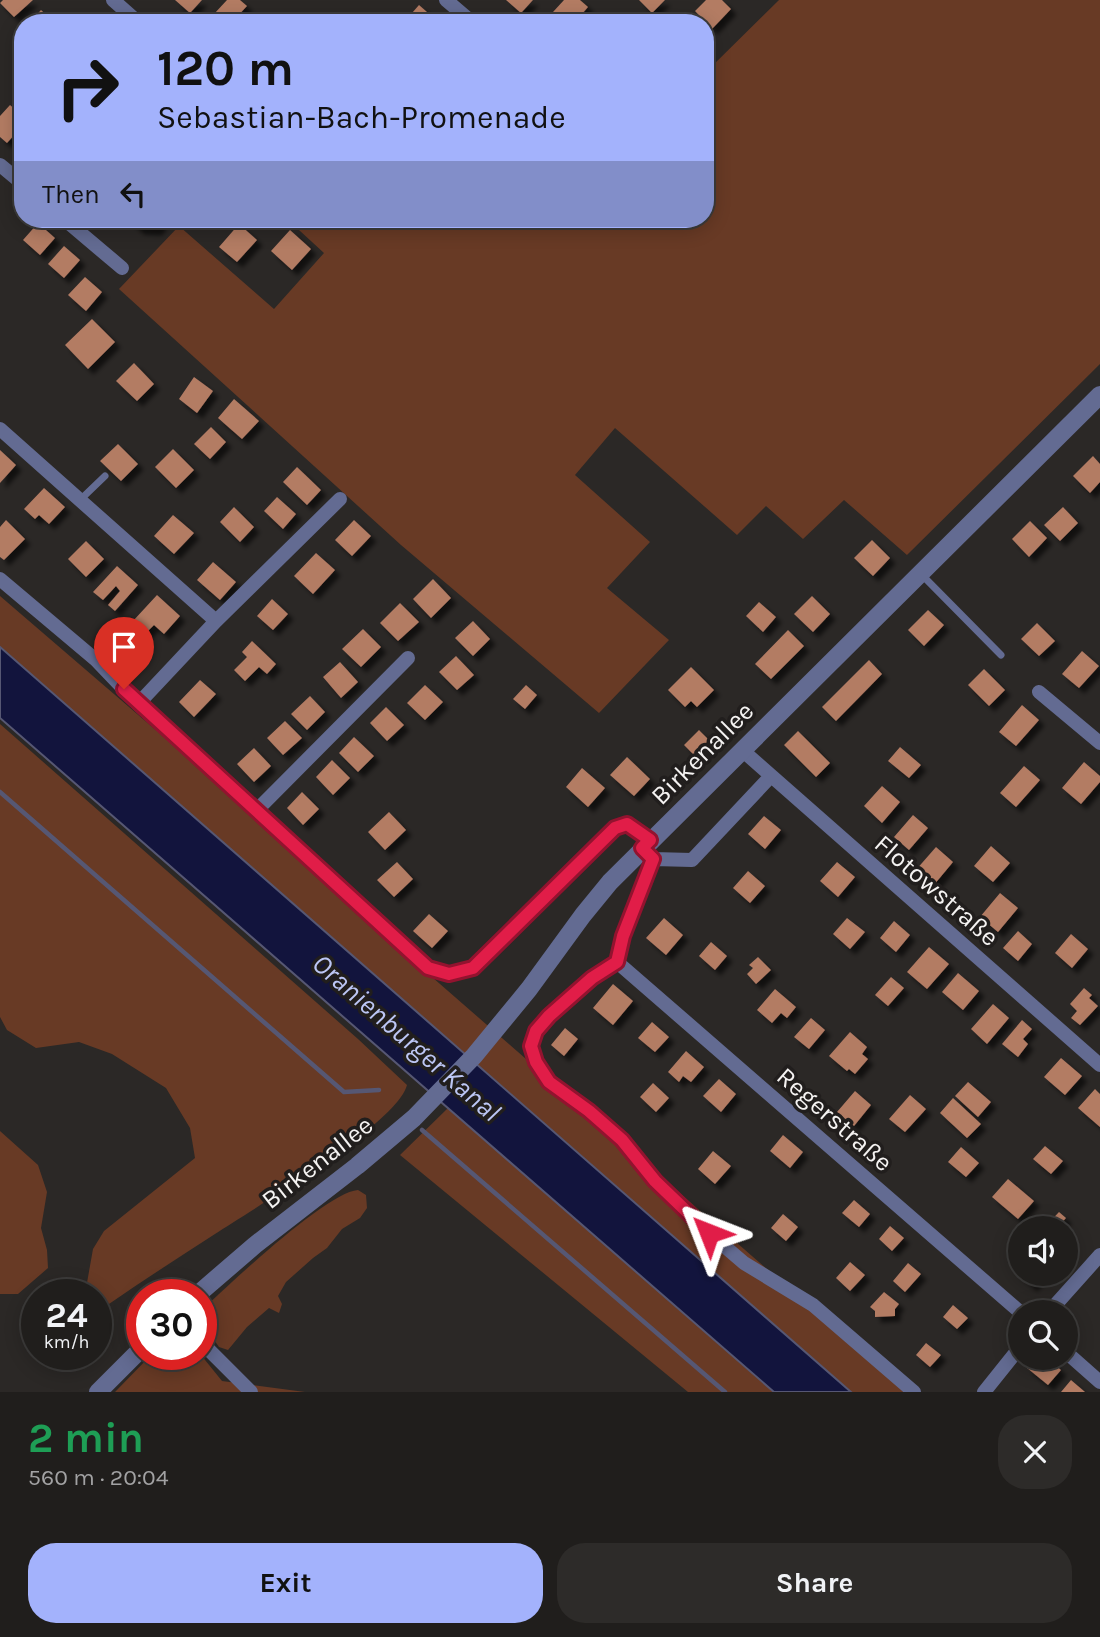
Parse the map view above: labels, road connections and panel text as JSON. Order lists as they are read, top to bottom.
{
  "streets": {
    "street": ["Birkenallee", "Flotowstraße", "Regerstraße"]
  },
  "crossings": [
    ["Birkenallee", "Flotowstraße"]
  ],
  "water": ["Oranienburger Kanal"],
  "page": {
    "turn": ["120 m", "Sebastian-Bach-Promenade"],
    "then": "Then",
    "speed": "24 km/h",
    "limit": "30",
    "heading": ["2 min", "560 m · 20:04"],
    "buttons": ["Exit", "Share"]
  }
}
